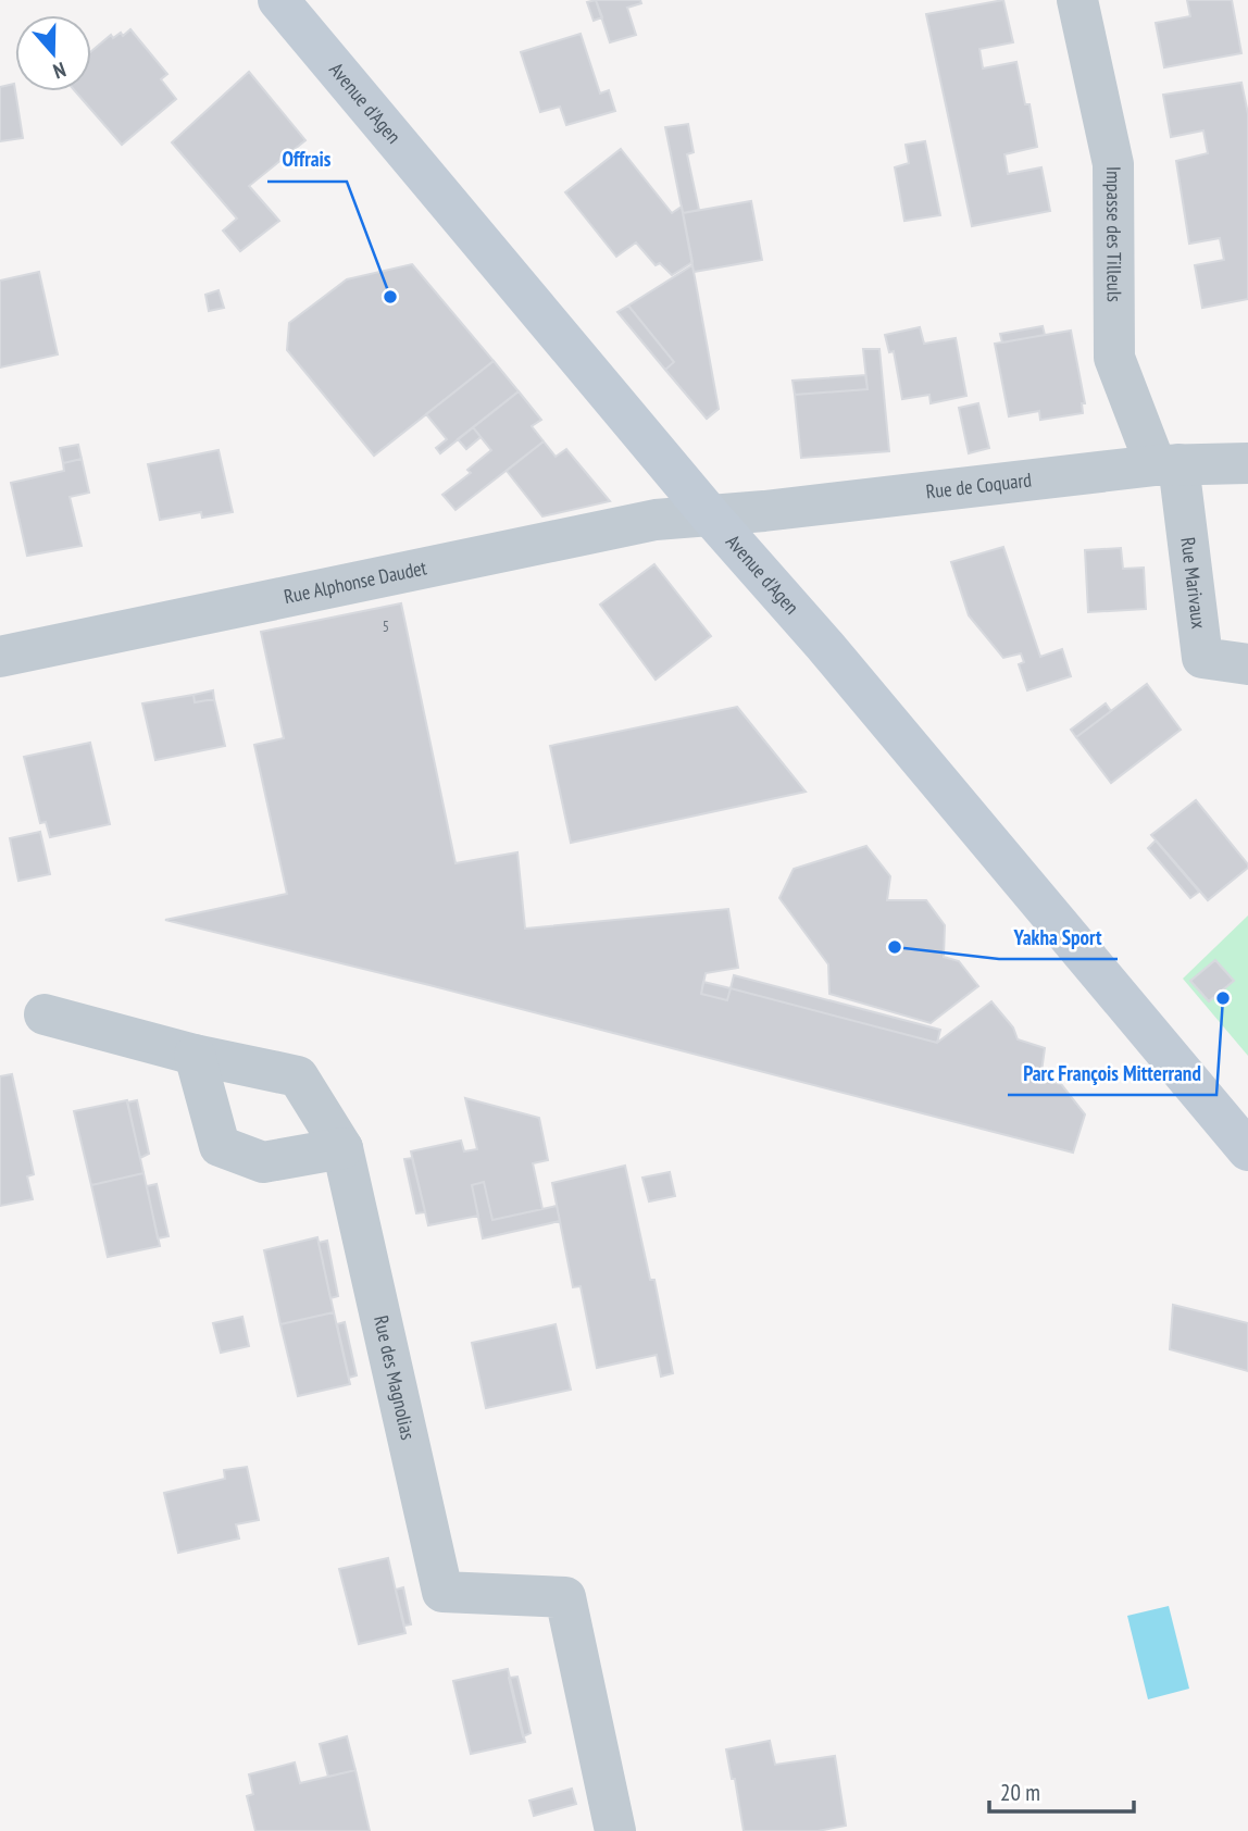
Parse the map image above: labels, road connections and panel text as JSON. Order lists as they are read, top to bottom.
{
  "streets": {
    "main road": ["Avenue d'Agen"],
    "street": [
      "Impasse des Tilleuls",
      "Rue de Coquard",
      "Rue Alphonse Daudet",
      "Rue Marivaux",
      "Rue des Magnolias"
    ]
  },
  "crossings": [
    ["Avenue d'Agen", "Rue de Coquard"],
    ["Avenue d'Agen", "Rue Alphonse Daudet"],
    ["Impasse des Tilleuls", "Rue de Coquard"],
    ["Impasse des Tilleuls", "Rue Marivaux"],
    ["Rue de Coquard", "Rue Alphonse Daudet"],
    ["Rue de Coquard", "Rue Marivaux"]
  ],
  "places": ["Offrais", "Yakha Sport", "Parc François Mitterrand"],
  "house_numbers": ["5"],
  "scale_bar": "20 m",
  "north": "bottom"
}
